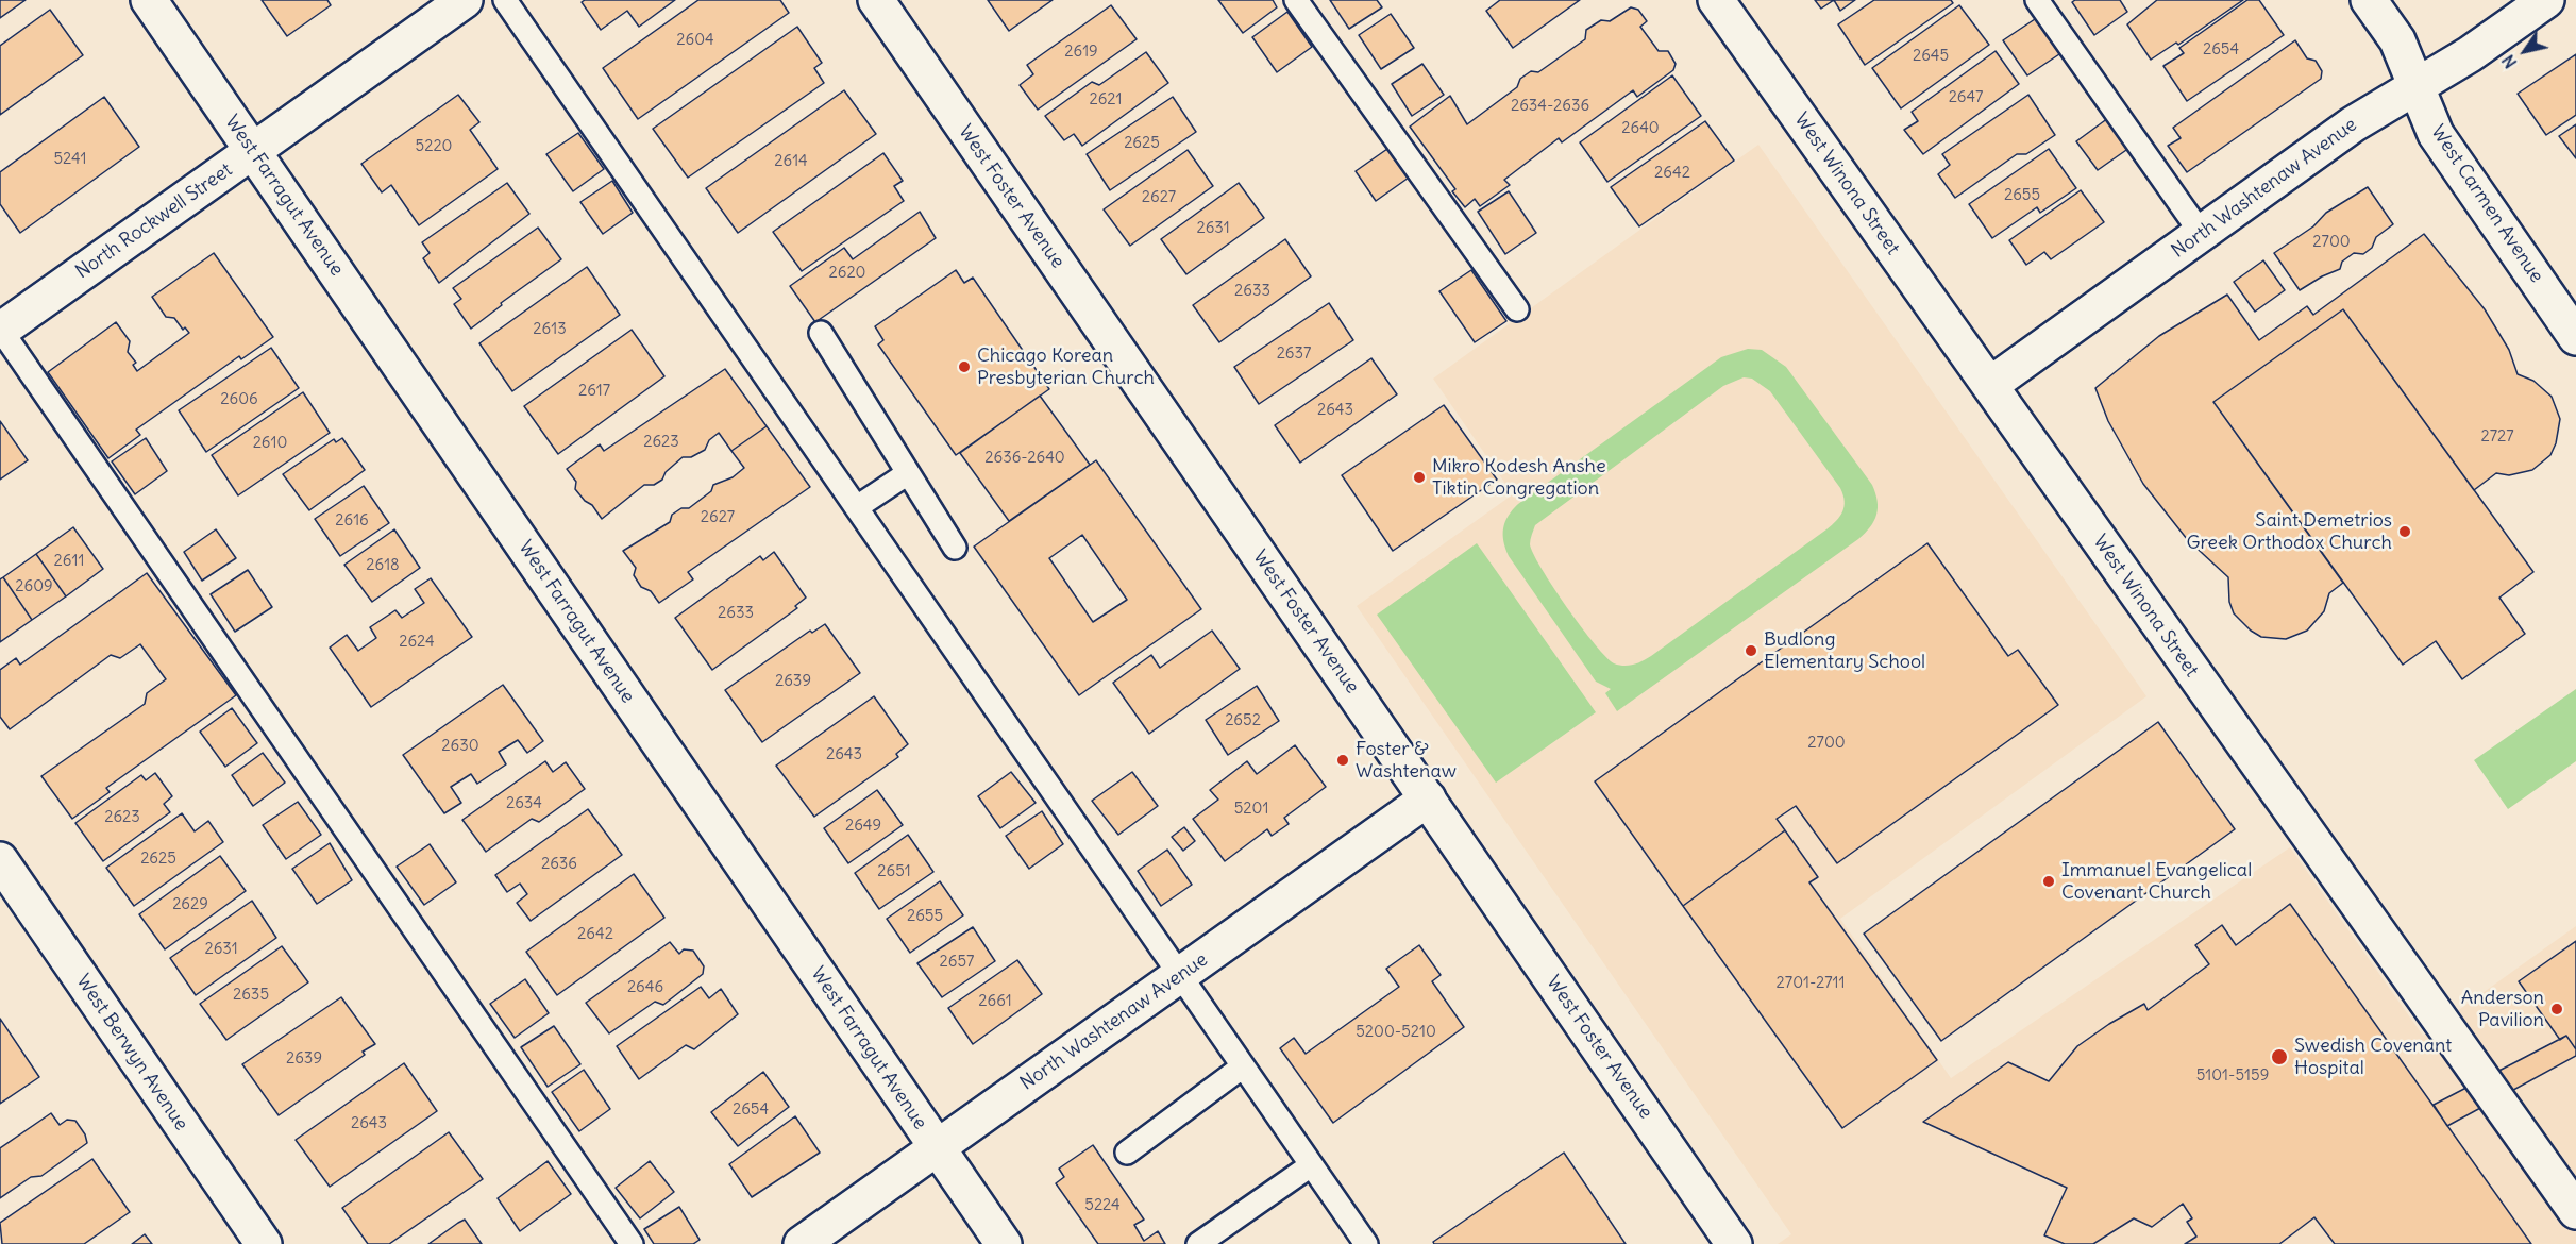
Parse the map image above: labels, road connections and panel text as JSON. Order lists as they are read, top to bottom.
{
  "streets": {
    "street": [
      "West Winona Street",
      "North Washtenaw Avenue",
      "West Farragut Avenue",
      "West Foster Avenue",
      "West Carmen Avenue",
      "North Rockwell Street",
      "West Berwyn Avenue"
    ]
  },
  "crossings": [
    ["West Winona Street", "North Washtenaw Avenue"],
    ["North Washtenaw Avenue", "West Farragut Avenue"],
    ["North Washtenaw Avenue", "West Foster Avenue"],
    ["North Washtenaw Avenue", "West Carmen Avenue"],
    ["West Farragut Avenue", "North Rockwell Street"]
  ],
  "places": [
    "Chicago Korean Presbyterian Church",
    "Mikro Kodesh Anshe Tiktin Congregation",
    "Saint Demetrios Greek Orthodox Church",
    "Budlong Elementary School",
    "Foster & Washtenaw",
    "Immanuel Evangelical Covenant Church",
    "Anderson Pavilion",
    "Swedish Covenant Hospital"
  ],
  "house_numbers": [
    "2604",
    "2654",
    "2619",
    "2645",
    "2647",
    "2621",
    "2634-2636",
    "2640",
    "2625",
    "5220",
    "5241",
    "2614",
    "2642",
    "2655",
    "2627",
    "2631",
    "2700",
    "2620",
    "2633",
    "2613",
    "2637",
    "2617",
    "2606",
    "2643",
    "2727",
    "2623",
    "2610",
    "2636-2640",
    "2627",
    "2616",
    "2611",
    "2618",
    "2609",
    "2633",
    "2624",
    "2639",
    "2652",
    "2700",
    "2630",
    "2643",
    "2634",
    "5201",
    "2623",
    "2649",
    "2625",
    "2636",
    "2651",
    "2629",
    "2655",
    "2642",
    "2631",
    "2657",
    "2701-2711",
    "2646",
    "2635",
    "2661",
    "5200-5210",
    "2639",
    "5101-5159",
    "2654",
    "2643",
    "5224"
  ],
  "north": "bottom left"
}
